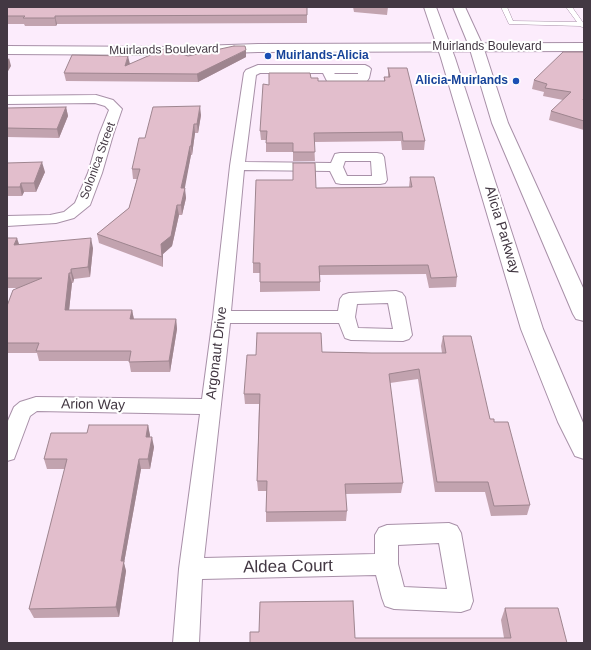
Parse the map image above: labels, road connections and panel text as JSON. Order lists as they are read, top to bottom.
{
  "streets": {
    "main road": ["Muirlands Boulevard", "Alicia Parkway"],
    "street": [
      "Solonica Street",
      "Argonaut Drive",
      "Arion Way",
      "Aldea Court"
    ]
  },
  "crossings": [
    ["Muirlands Boulevard", "Alicia Parkway"],
    ["Argonaut Drive", "Arion Way"],
    ["Argonaut Drive", "Aldea Court"]
  ],
  "places": ["Muirlands-Alicia", "Alicia-Muirlands"]
}
